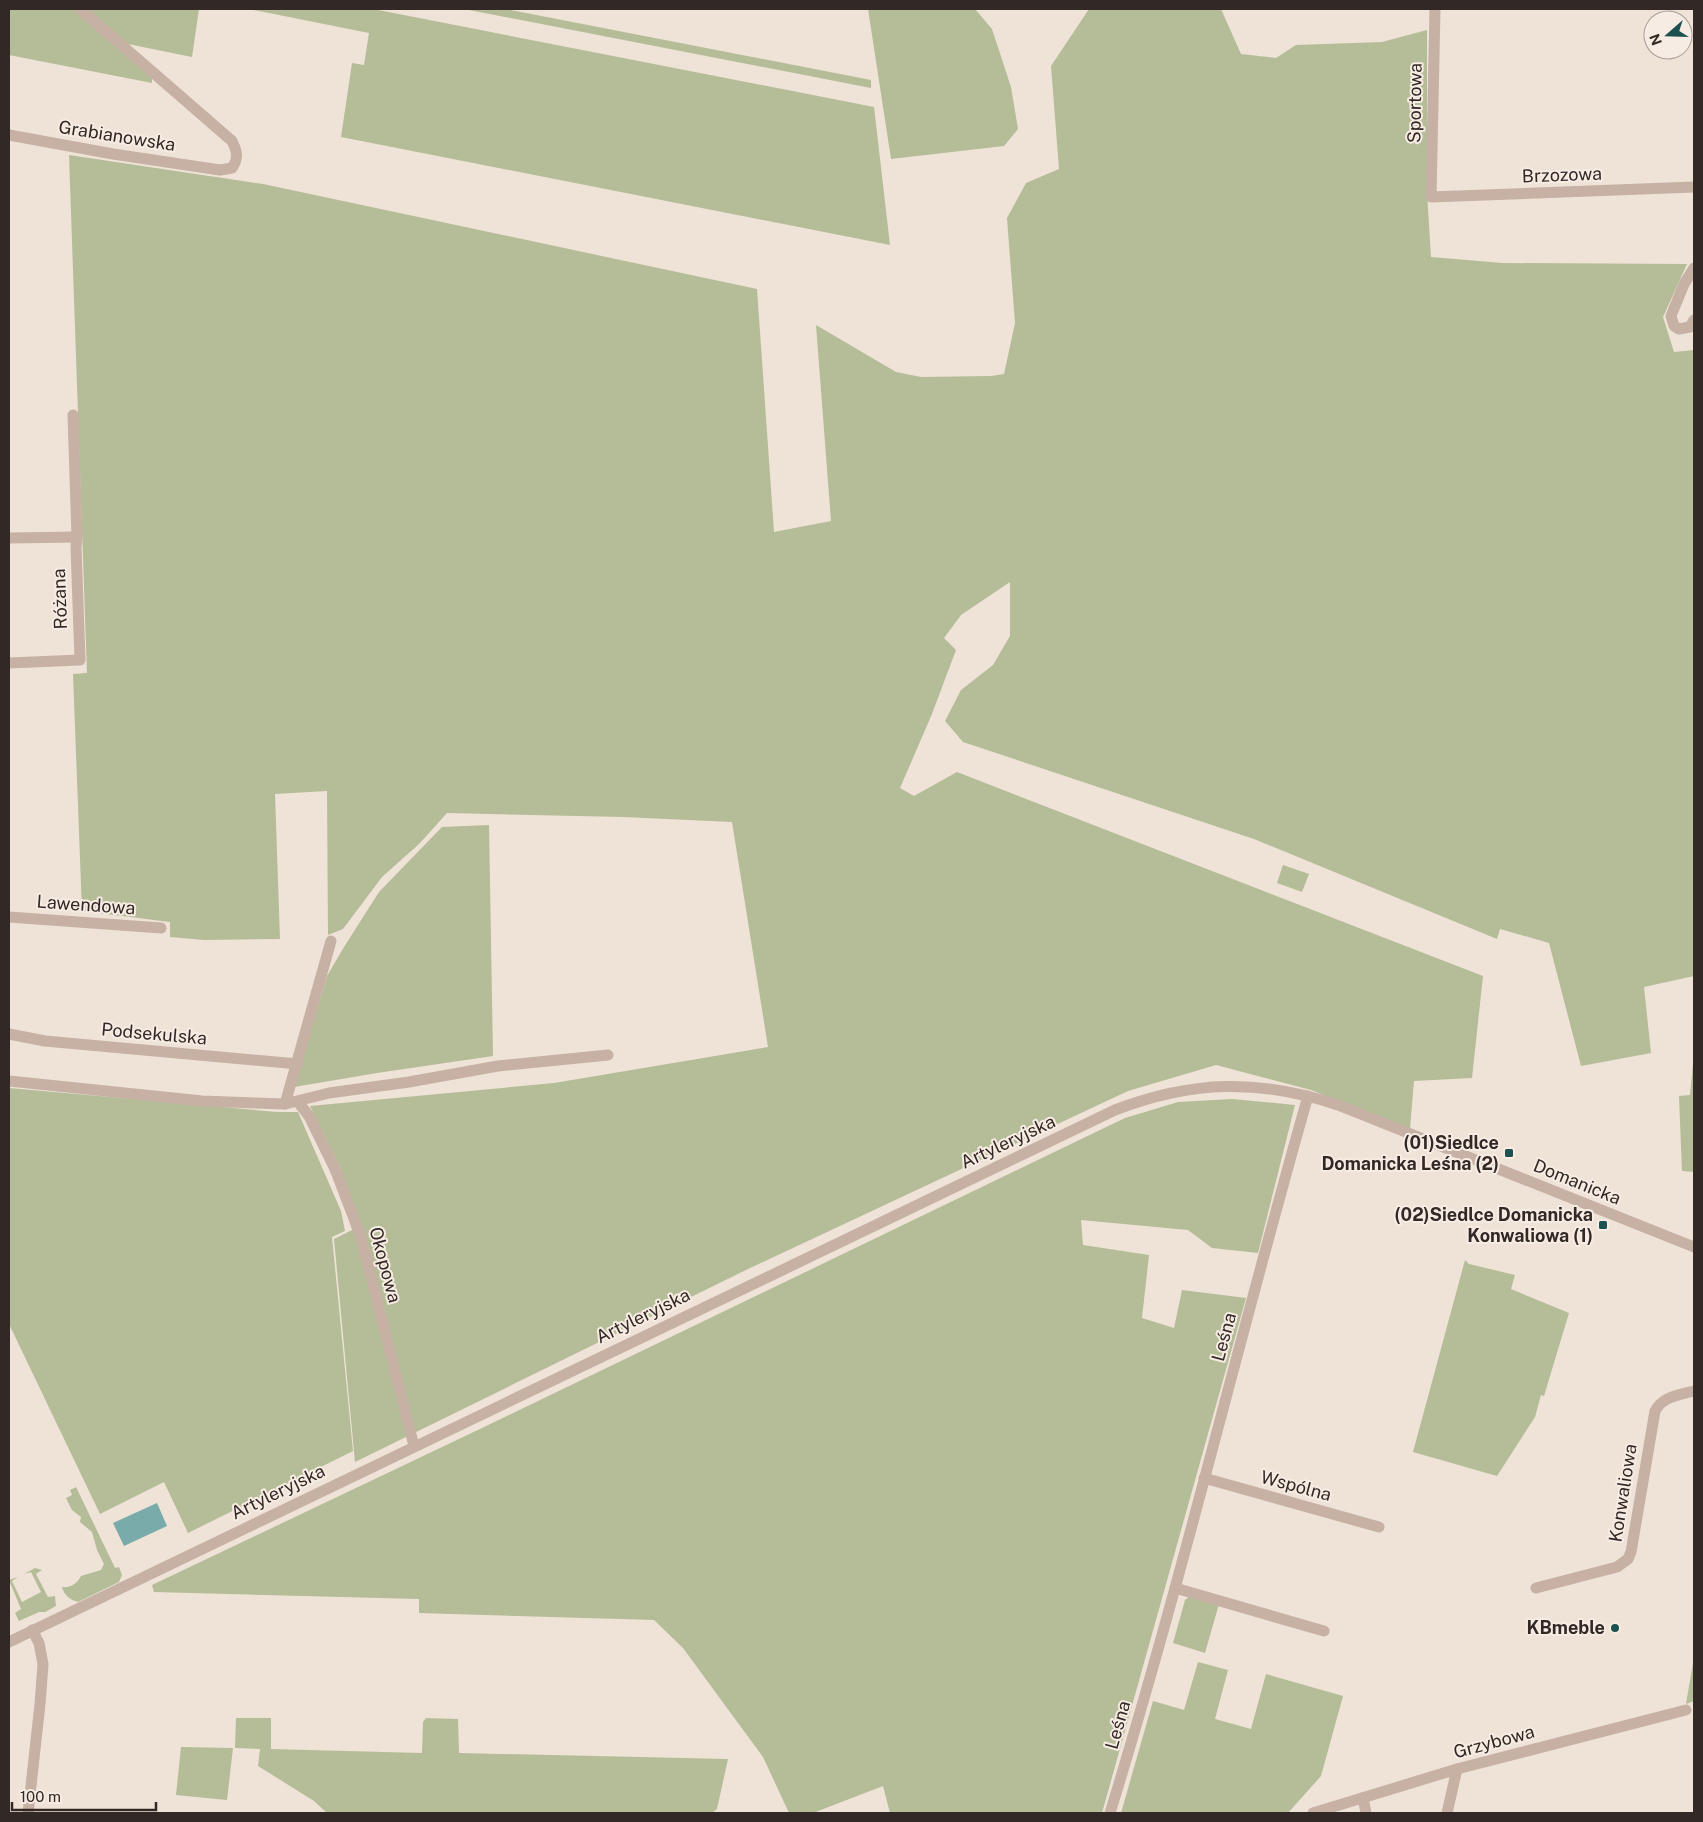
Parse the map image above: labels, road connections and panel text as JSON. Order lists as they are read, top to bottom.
{
  "streets": {
    "street": [
      "Sportowa",
      "Grabianowska",
      "Brzozowa",
      "Różana",
      "Lawendowa",
      "Podsekulska",
      "Artyleryjska",
      "Domanicka",
      "Okopowa",
      "Leśna",
      "Wspólna",
      "Konwaliowa",
      "Grzybowa"
    ]
  },
  "crossings": [
    ["Sportowa", "Brzozowa"],
    ["Artyleryjska", "Domanicka"],
    ["Artyleryjska", "Okopowa"],
    ["Artyleryjska", "Leśna"],
    ["Domanicka", "Leśna"],
    ["Leśna", "Wspólna"]
  ],
  "places": {
    "transit": ["(01)Siedlce Domanicka Leśna (2)", "(02)Siedlce Domanicka Konwaliowa (1)"],
    "other": ["KBmeble"]
  },
  "scale_bar": "100 m",
  "north": "left"
}
